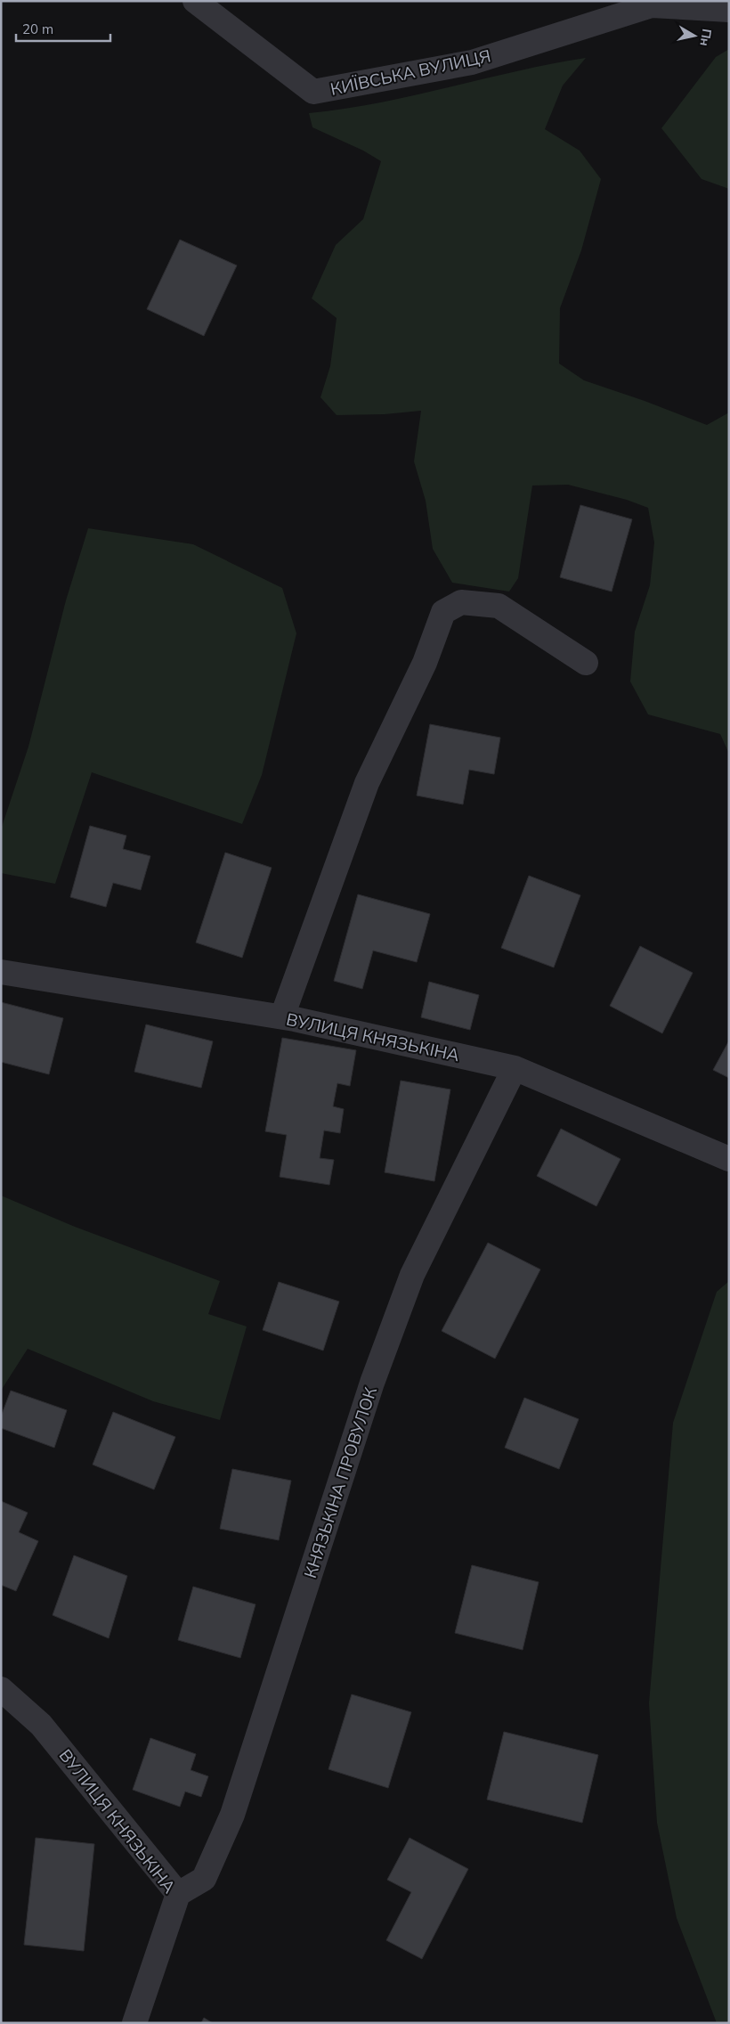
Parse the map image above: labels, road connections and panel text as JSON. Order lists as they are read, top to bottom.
{
  "streets": {
    "street": ["КИЇВСЬКА ВУЛИЦЯ", "ВУЛИЦЯ КНЯЗЬКІНА", "КНЯЗЬКІНА ПРОВУЛОК"]
  },
  "crossings": [
    ["ВУЛИЦЯ КНЯЗЬКІНА", "КНЯЗЬКІНА ПРОВУЛОК"]
  ],
  "scale_bar": "20 m",
  "north": "right"
}
